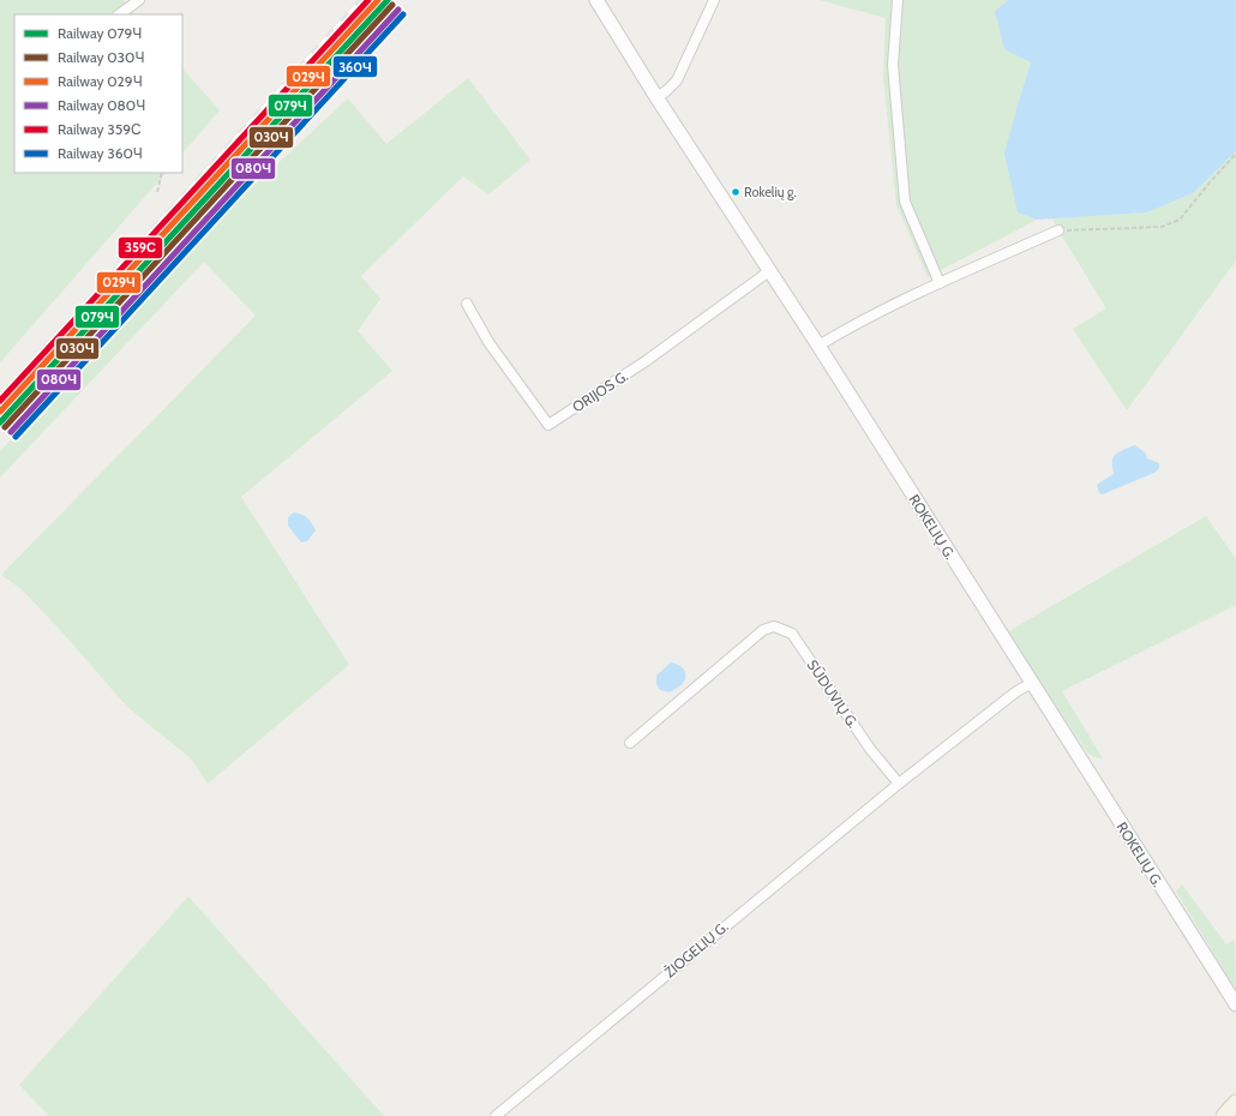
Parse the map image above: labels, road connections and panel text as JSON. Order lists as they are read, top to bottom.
{
  "streets": {
    "main road": ["ROKELIŲ G."],
    "street": ["ORIJOS G.", "SŪDUVIŲ G.", "ŽIOGELIŲ G."]
  },
  "crossings": [
    ["ORIJOS G.", "ROKELIŲ G."],
    ["SŪDUVIŲ G.", "ŽIOGELIŲ G."]
  ],
  "places": ["Rokelių g."],
  "lines": [
    "rail line 079Ч",
    "rail line 029Ч",
    "rail line 359С",
    "rail line 030Ч",
    "rail line 080Ч",
    "rail line 360Ч"
  ],
  "legend": [
    "Railway 079Ч",
    "Railway 030Ч",
    "Railway 029Ч",
    "Railway 080Ч",
    "Railway 359С",
    "Railway 360Ч"
  ]
}
